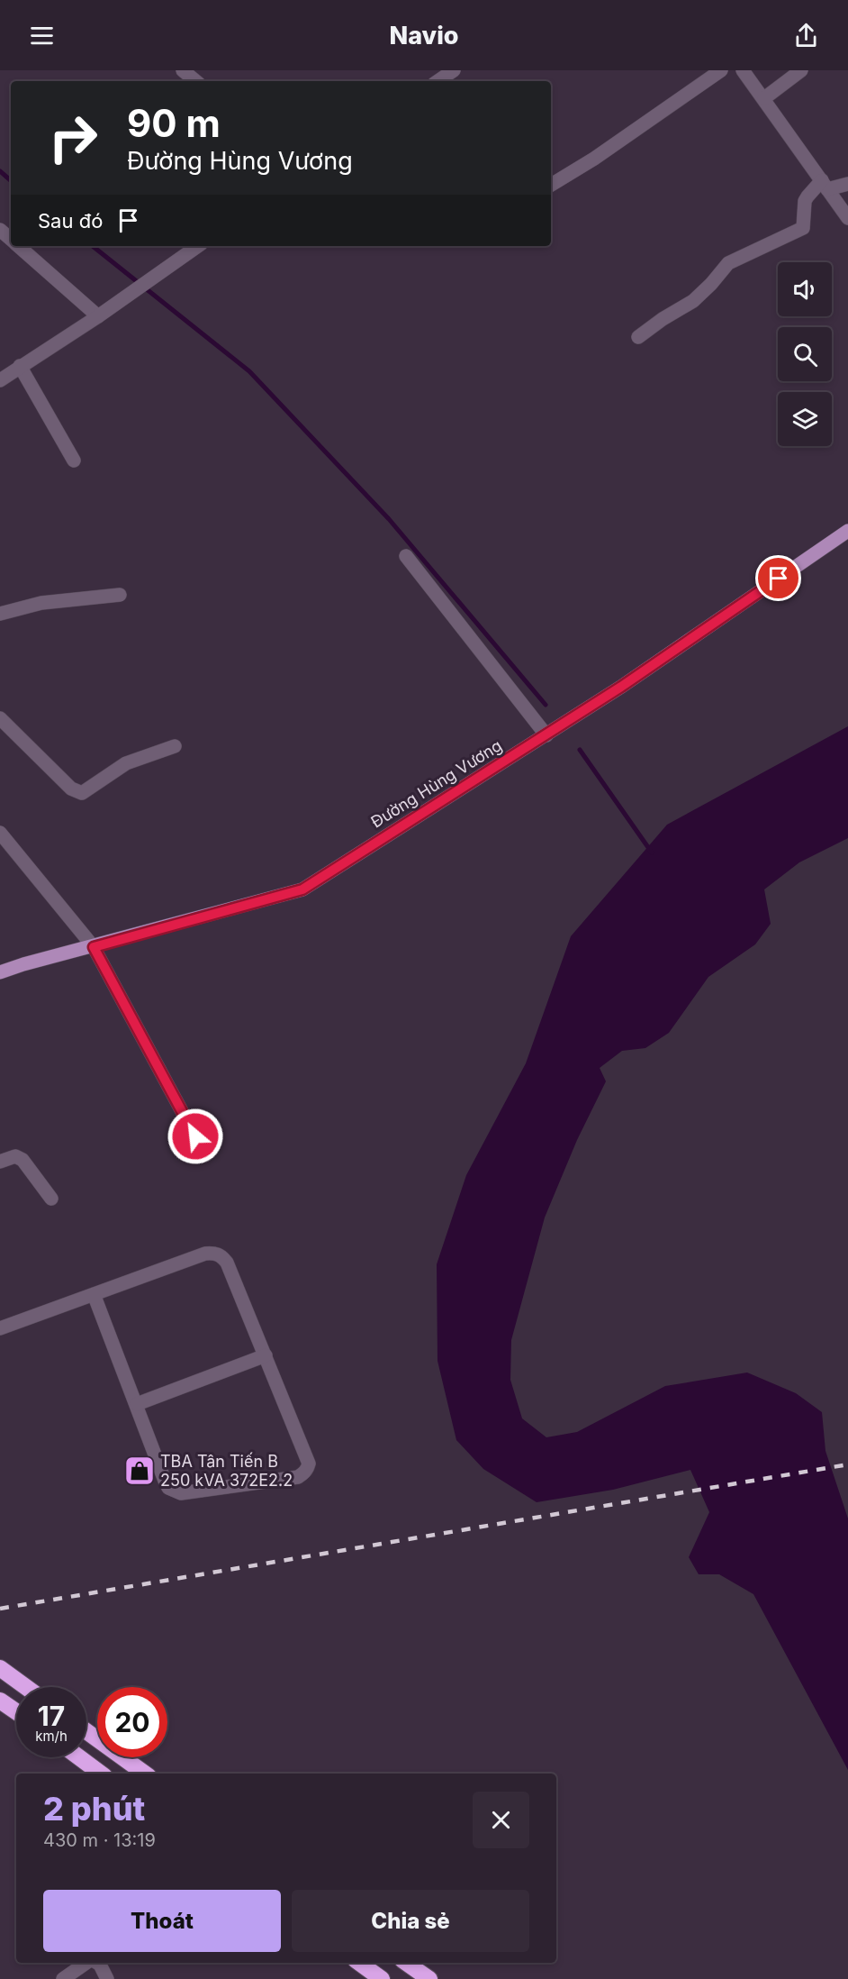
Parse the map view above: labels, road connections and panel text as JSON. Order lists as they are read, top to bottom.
{
  "streets": {
    "main road": ["Đường Hùng Vương"]
  },
  "places": {
    "shop": ["TBA Tân Tiến B 250 kVA 372E2.2"]
  },
  "page": {
    "header": "Navio",
    "turn": ["90 m", "Đường Hùng Vương"],
    "then": "Sau đó",
    "speed": "17 km/h",
    "limit": "20",
    "heading": ["2 phút", "430 m · 13:19"],
    "buttons": ["Thoát", "Chia sẻ"]
  }
}
